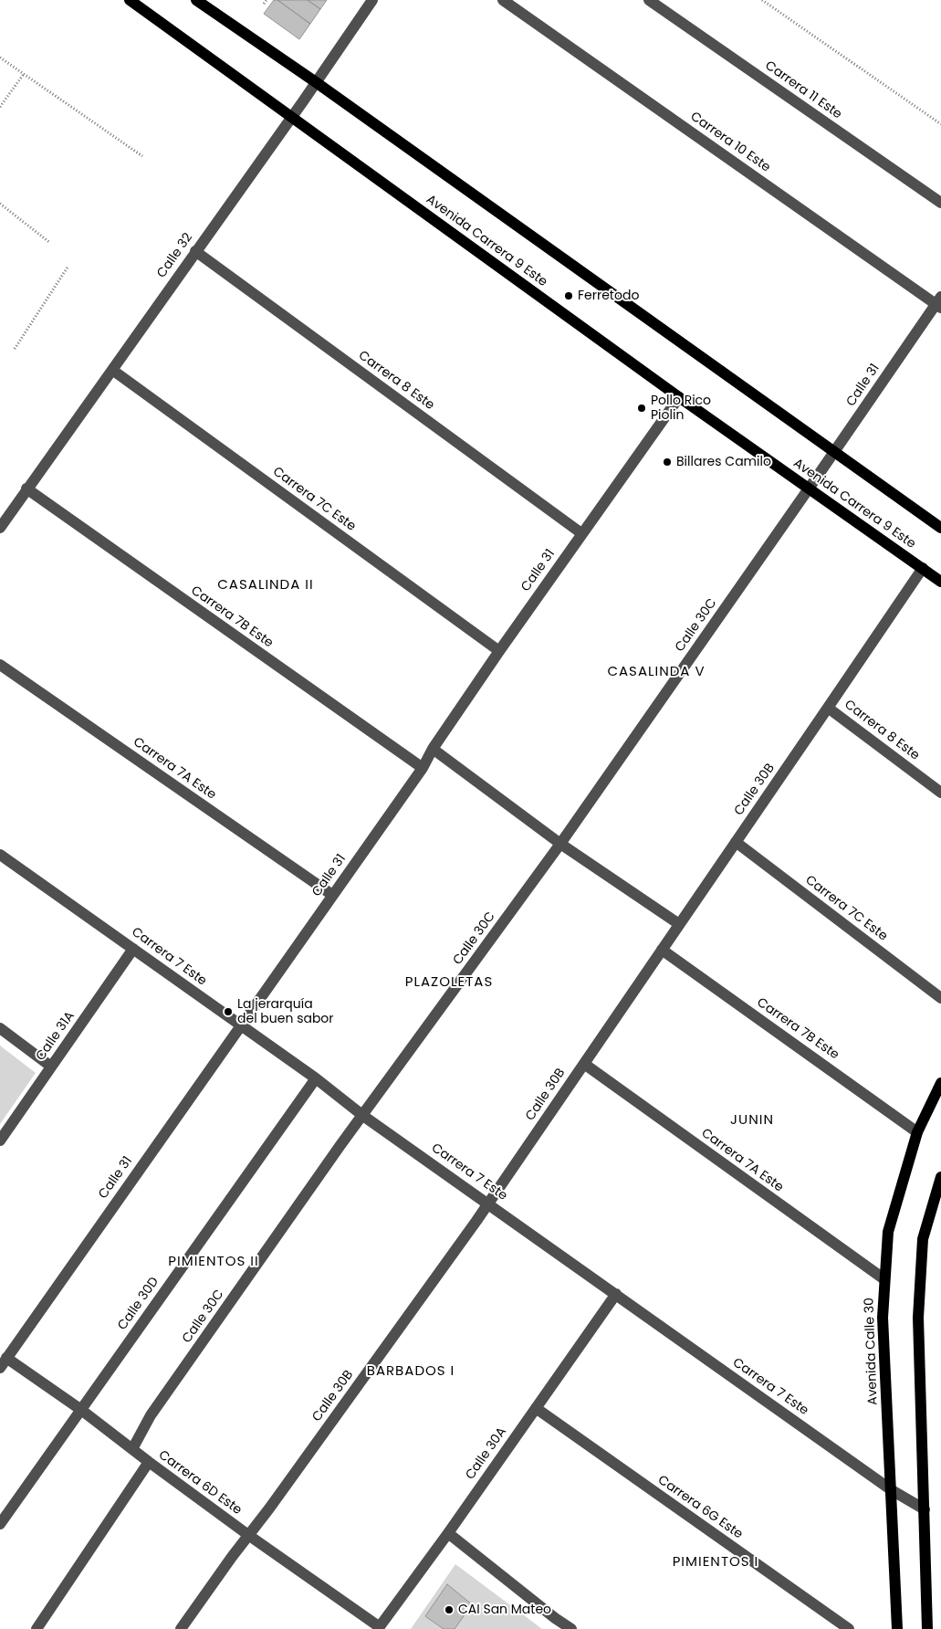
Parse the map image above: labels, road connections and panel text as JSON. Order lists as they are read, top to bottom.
{
  "streets": {
    "main road": ["Avenida Carrera 9 Este", "Avenida Calle 30"],
    "street": [
      "Carrera 11 Este",
      "Carrera 10 Este",
      "Calle 32",
      "Carrera 8 Este",
      "Calle 31",
      "Carrera 7C Este",
      "Carrera 7B Este",
      "Calle 30C",
      "Carrera 7A Este",
      "Calle 30B",
      "Carrera 7 Este",
      "Calle 31A",
      "Calle 30D",
      "Calle 30A",
      "Carrera 6D Este",
      "Carrera 6G Este"
    ]
  },
  "crossings": [
    ["Carrera 10 Este", "Calle 31"],
    ["Avenida Carrera 9 Este", "Calle 32"],
    ["Avenida Carrera 9 Este", "Calle 31"],
    ["Avenida Carrera 9 Este", "Calle 30C"],
    ["Avenida Carrera 9 Este", "Calle 30B"],
    ["Calle 32", "Carrera 8 Este"],
    ["Calle 32", "Carrera 7C Este"],
    ["Calle 32", "Carrera 7B Este"],
    ["Carrera 8 Este", "Calle 31"],
    ["Carrera 8 Este", "Calle 30B"],
    ["Calle 31", "Carrera 7C Este"],
    ["Calle 31", "Carrera 7B Este"],
    ["Calle 31", "Calle 30C"],
    ["Calle 31", "Carrera 7A Este"],
    ["Calle 31", "Carrera 7 Este"],
    ["Calle 31", "Carrera 6D Este"],
    ["Carrera 7C Este", "Calle 30B"],
    ["Carrera 7B Este", "Calle 30B"],
    ["Carrera 7B Este", "Avenida Calle 30"],
    ["Calle 30C", "Carrera 7 Este"],
    ["Calle 30C", "Carrera 6D Este"],
    ["Carrera 7A Este", "Calle 30B"],
    ["Carrera 7A Este", "Avenida Calle 30"],
    ["Calle 30B", "Carrera 7 Este"],
    ["Calle 30B", "Carrera 6D Este"],
    ["Carrera 7 Este", "Calle 31A"],
    ["Carrera 7 Este", "Calle 30D"],
    ["Carrera 7 Este", "Avenida Calle 30"],
    ["Carrera 7 Este", "Calle 30A"],
    ["Calle 30D", "Carrera 6D Este"],
    ["Calle 30A", "Carrera 6D Este"],
    ["Calle 30A", "Carrera 6G Este"]
  ],
  "districts": [
    "CASALINDA II",
    "CASALINDA V",
    "PLAZOLETAS",
    "JUNIN",
    "PIMIENTOS II",
    "BARBADOS I",
    "PIMIENTOS I"
  ],
  "places": [
    "Ferretodo",
    "Pollo Rico Piolin",
    "Billares Camilo",
    "La jerarquía del buen sabor",
    "CAI San Mateo"
  ]
}
